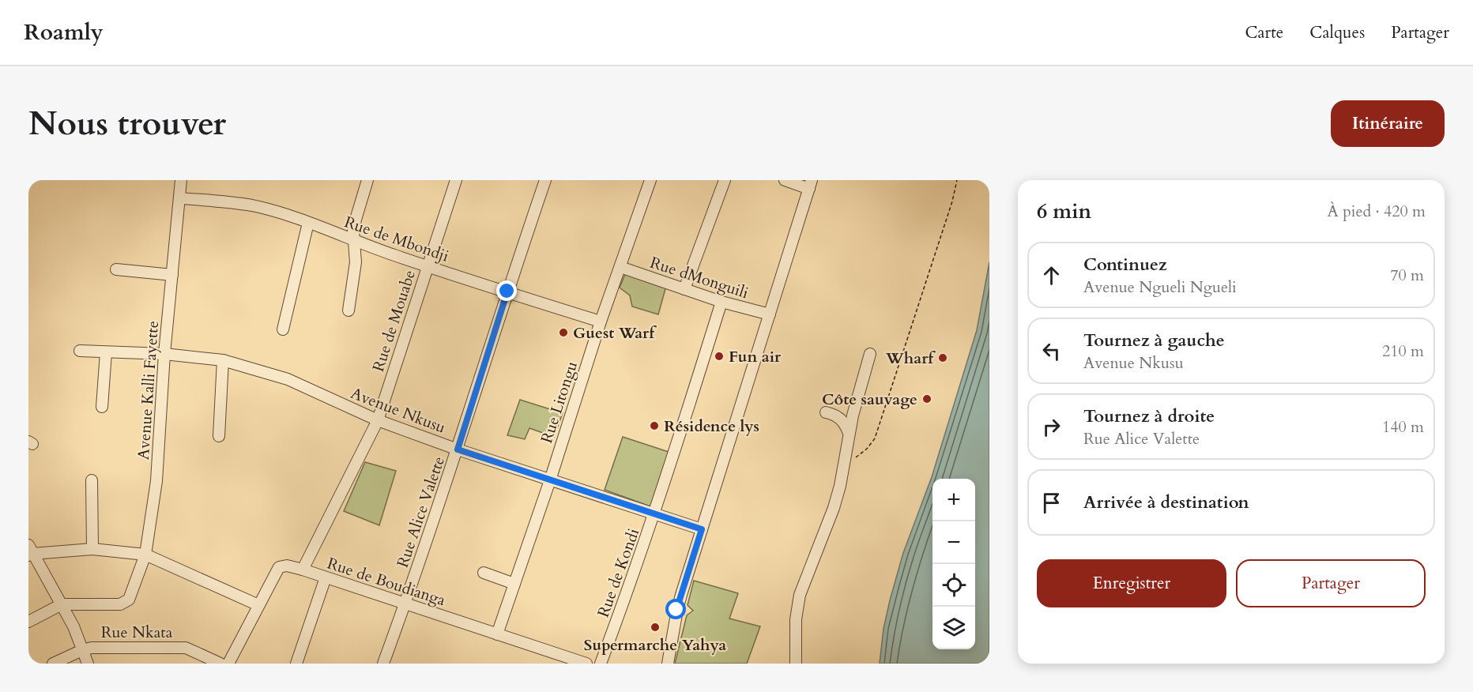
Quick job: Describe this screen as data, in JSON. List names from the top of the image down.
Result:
{
  "streets": {
    "street": [
      "Rue de Mbondji",
      "Rue dMonguili",
      "Rue de Mouabe",
      "Avenue Kalli Fayette",
      "Rue Litongu",
      "Avenue Nkusu",
      "Rue Alice Valette",
      "Rue de Kondi",
      "Rue de Boudianga",
      "Rue Nkata"
    ]
  },
  "crossings": [
    ["Rue de Mbondji", "Rue de Mouabe"],
    ["Rue de Mbondji", "Avenue Kalli Fayette"],
    ["Rue de Mbondji", "Rue Litongu"],
    ["Rue de Mbondji", "Rue Alice Valette"],
    ["Rue dMonguili", "Rue Litongu"],
    ["Rue dMonguili", "Rue de Kondi"],
    ["Rue de Mouabe", "Avenue Nkusu"],
    ["Rue de Mouabe", "Rue de Boudianga"],
    ["Avenue Kalli Fayette", "Avenue Nkusu"],
    ["Rue Litongu", "Avenue Nkusu"],
    ["Rue Litongu", "Rue de Boudianga"],
    ["Avenue Nkusu", "Rue Alice Valette"],
    ["Avenue Nkusu", "Rue de Kondi"],
    ["Rue Alice Valette", "Rue de Boudianga"]
  ],
  "places": [
    "Guest Warf",
    "Fun air",
    "Wharf",
    "Côte sauvage",
    "Résidence lys",
    "Supermarche Yahya"
  ],
  "page": {
    "header": "Roamly",
    "nav": ["Carte", "Calques", "Partager"],
    "buttons": [
      "Itinéraire",
      ["Enregistrer", "Partager"]
    ],
    "title": "Nous trouver",
    "heading": ["6 min", "À pied · 420 m"],
    "list": [
      ["Continuez", "Avenue Ngueli Ngueli", "70 m"],
      ["Tournez à gauche", "Avenue Nkusu", "210 m"],
      ["Tournez à droite", "Rue Alice Valette", "140 m"],
      "Arrivée à destination"
    ],
    "map_buttons": ["+", "−"]
  }
}
